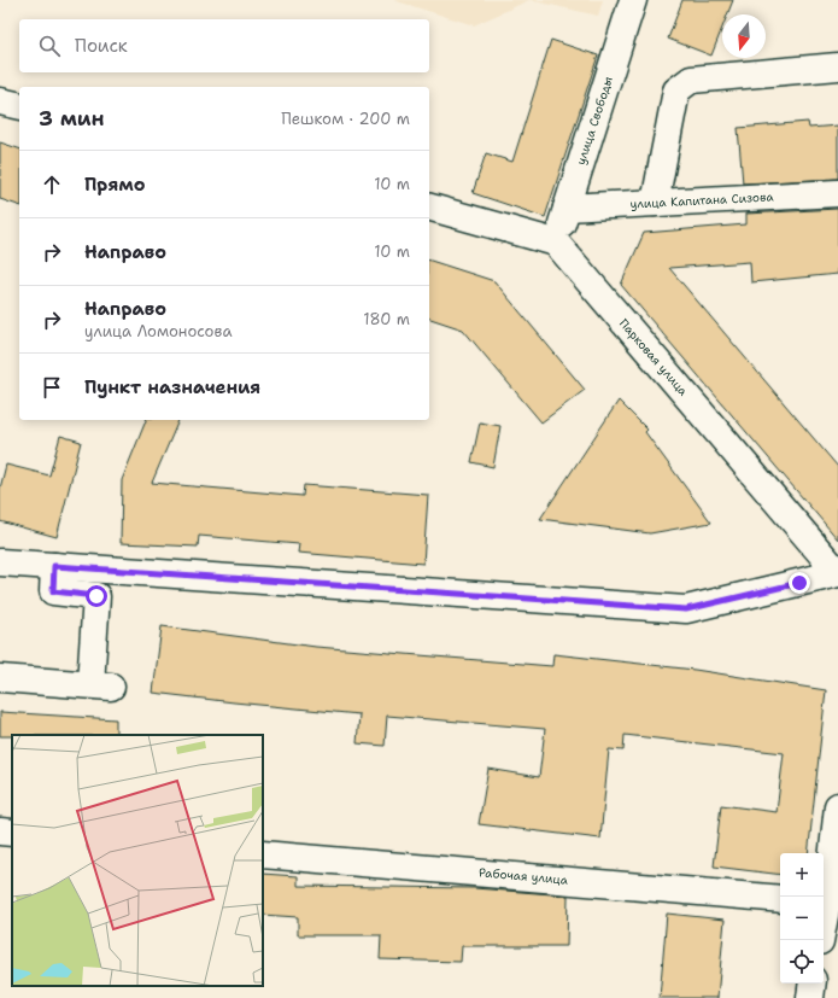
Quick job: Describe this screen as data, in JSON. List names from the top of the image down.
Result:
{
  "streets": {
    "street": [
      "улица Свободы",
      "улица Капитана Сизова",
      "Парковая улица",
      "Рабочая улица"
    ]
  },
  "crossings": [
    ["улица Свободы", "улица Капитана Сизова"],
    ["улица Свободы", "Парковая улица"]
  ],
  "north": "bottom",
  "page": {
    "search": "Поиск",
    "heading": ["3 мин", "Пешком · 200 m"],
    "list": [
      ["Прямо", "10 m"],
      ["Направо", "10 m"],
      ["Направо", "улица Ломоносова", "180 m"],
      "Пункт назначения"
    ],
    "map_buttons": ["+", "−"]
  }
}
